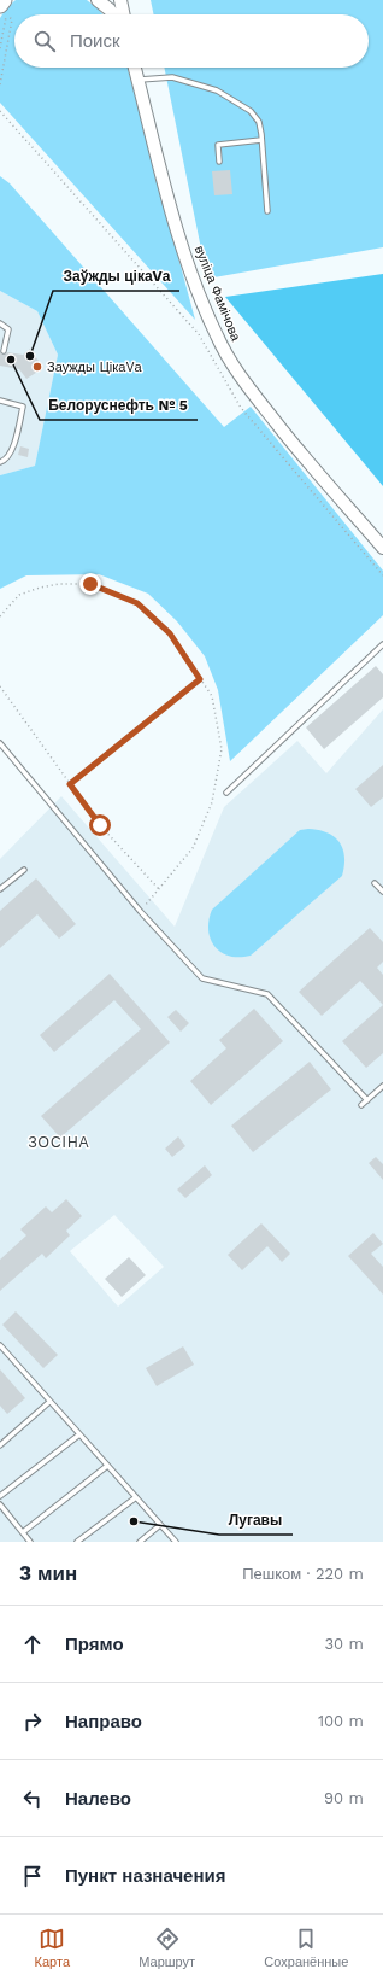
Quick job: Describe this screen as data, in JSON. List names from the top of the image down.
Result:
{
  "streets": {
    "main road": ["вуліца Фамічова"]
  },
  "districts": ["ЗОСІНА"],
  "places": [
    "Заўжды цікаVа",
    "Белоруснефть № 5",
    "Заужды ЦікаVа",
    "Лугавы"
  ],
  "page": {
    "search": "Поиск",
    "heading": ["3 мин", "Пешком · 220 m"],
    "list": [
      ["Прямо", "30 m"],
      ["Направо", "100 m"],
      ["Налево", "90 m"],
      "Пункт назначения"
    ],
    "nav": ["Карта", "Маршрут", "Сохранённые"]
  }
}
